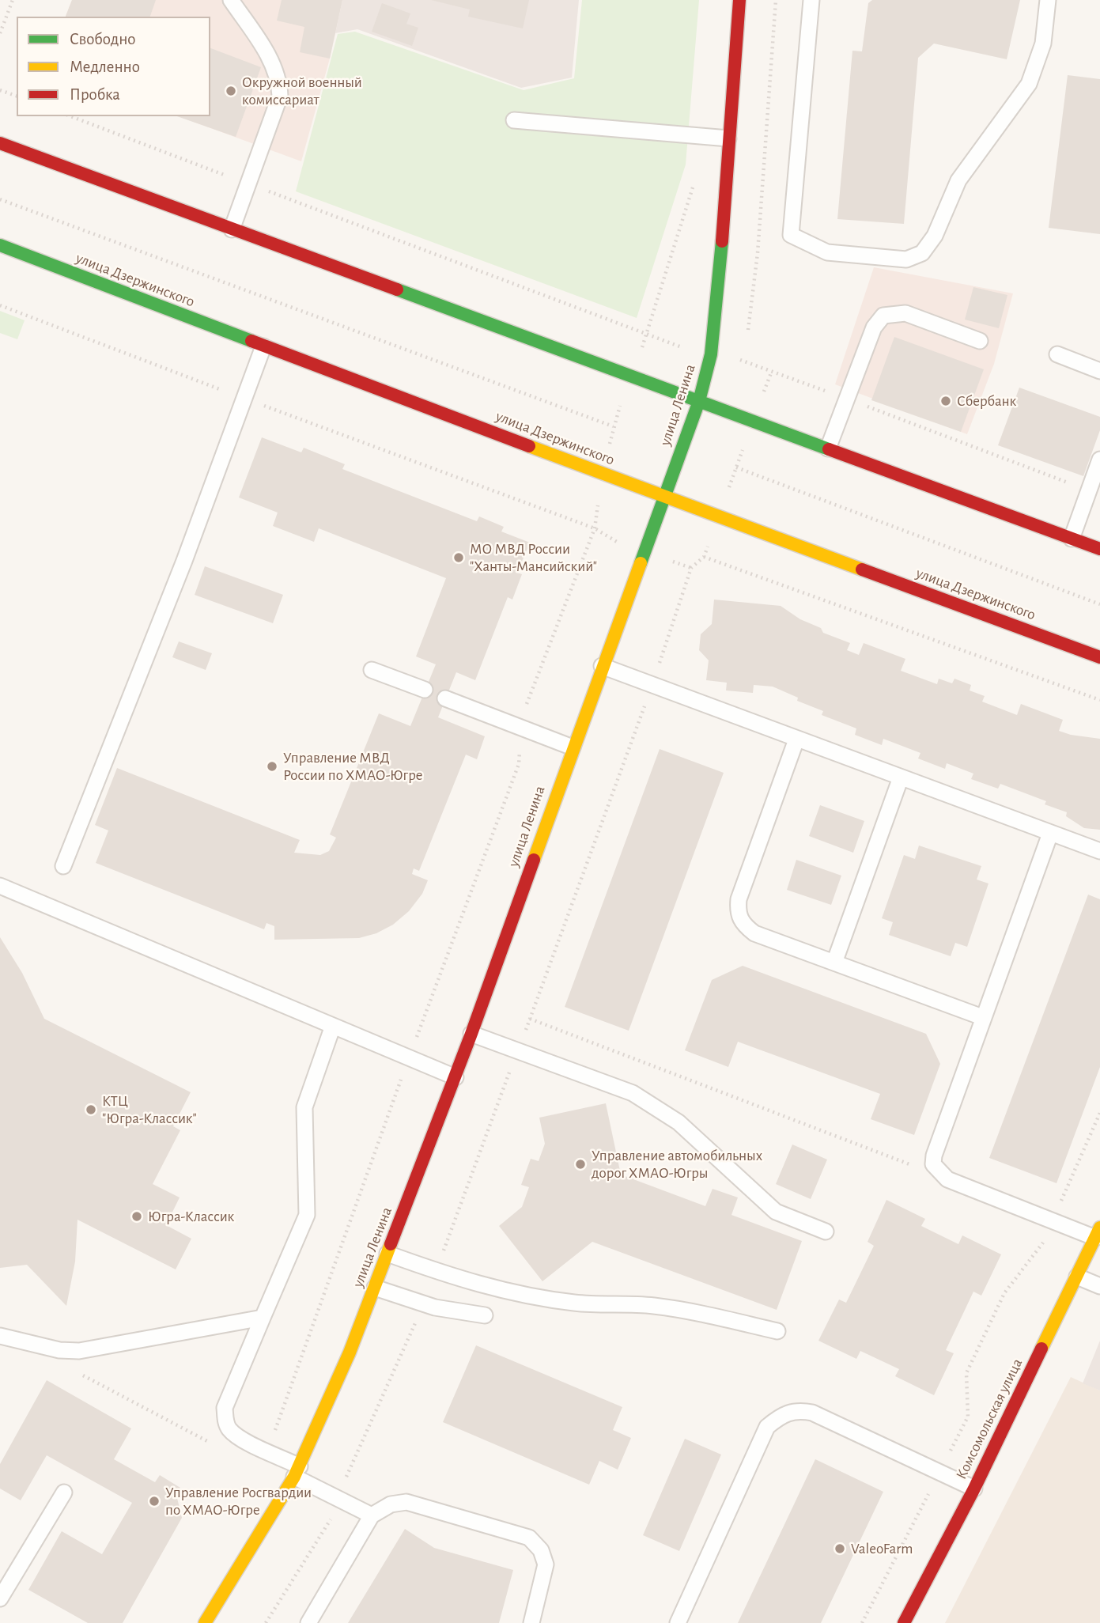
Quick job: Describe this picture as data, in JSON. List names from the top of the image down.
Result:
{
  "streets": {
    "main road": ["улица Дзержинского", "улица Ленина", "Комсомольская улица"]
  },
  "crossings": [
    ["улица Дзержинского", "улица Ленина"]
  ],
  "places": [
    "Окружной военный комиссариат",
    "Сбербанк",
    "МО МВД России \"Ханты-Мансийский\"",
    "Управление МВД России по ХМАО-Югре",
    "КТЦ \"Югра-Классик\"",
    "Управление автомобильных дорог ХМАО-Югры",
    "Югра-Классик",
    "Управление Росгвардии по ХМАО-Югре",
    "ValeoFarm"
  ],
  "legend": ["Свободно", "Медленно", "Пробка"]
}
